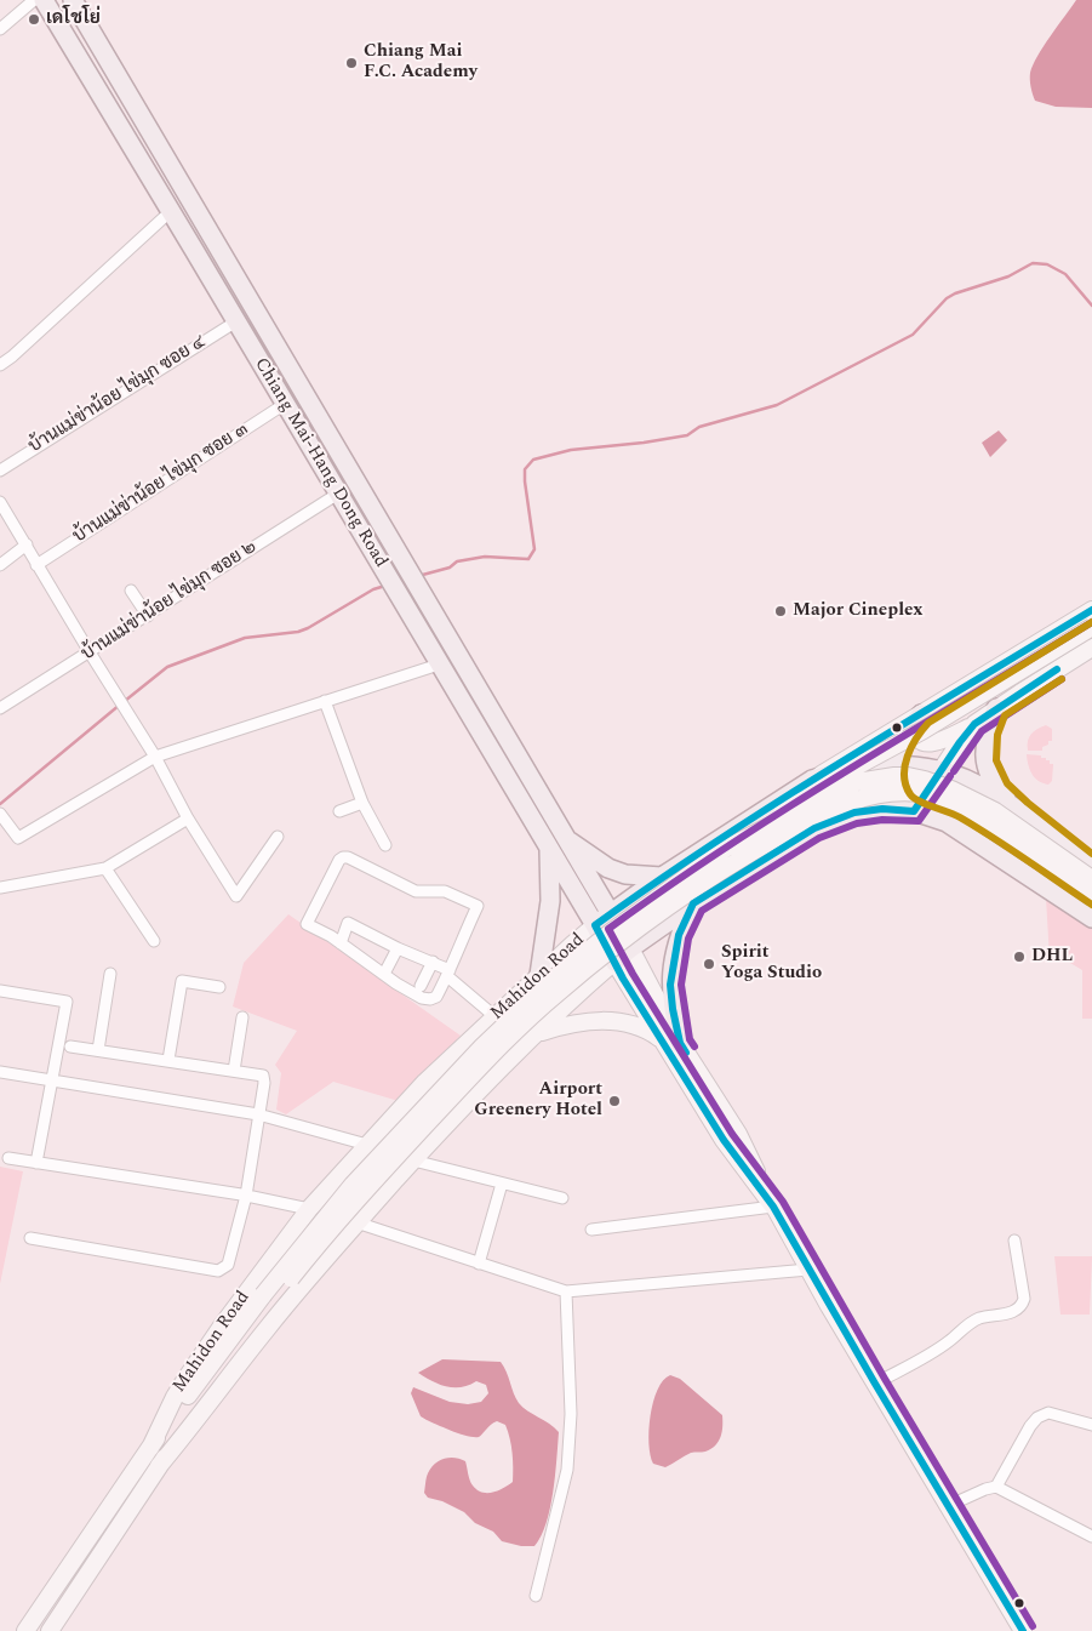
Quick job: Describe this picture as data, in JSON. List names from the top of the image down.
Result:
{
  "streets": {
    "main road": ["Chiang Mai-Hang Dong Road", "Mahidon Road"],
    "street": ["บ้านแม่ข่าน้อย ไข่มุก ซอย ๔", "บ้านแม่ข่าน้อย ไข่มุก ซอย ๓", "บ้านแม่ข่าน้อย ไข่มุก ซอย ๒"]
  },
  "crossings": [
    ["บ้านแม่ข่าน้อย ไข่มุก ซอย ๔", "Chiang Mai-Hang Dong Road"],
    ["Chiang Mai-Hang Dong Road", "บ้านแม่ข่าน้อย ไข่มุก ซอย ๓"],
    ["Chiang Mai-Hang Dong Road", "บ้านแม่ข่าน้อย ไข่มุก ซอย ๒"],
    ["Chiang Mai-Hang Dong Road", "Mahidon Road"]
  ],
  "places": [
    "เดโชโย่",
    "Chiang Mai F.C. Academy",
    "Major Cineplex",
    "DHL",
    "Spirit Yoga Studio",
    "Airport Greenery Hotel"
  ]
}
